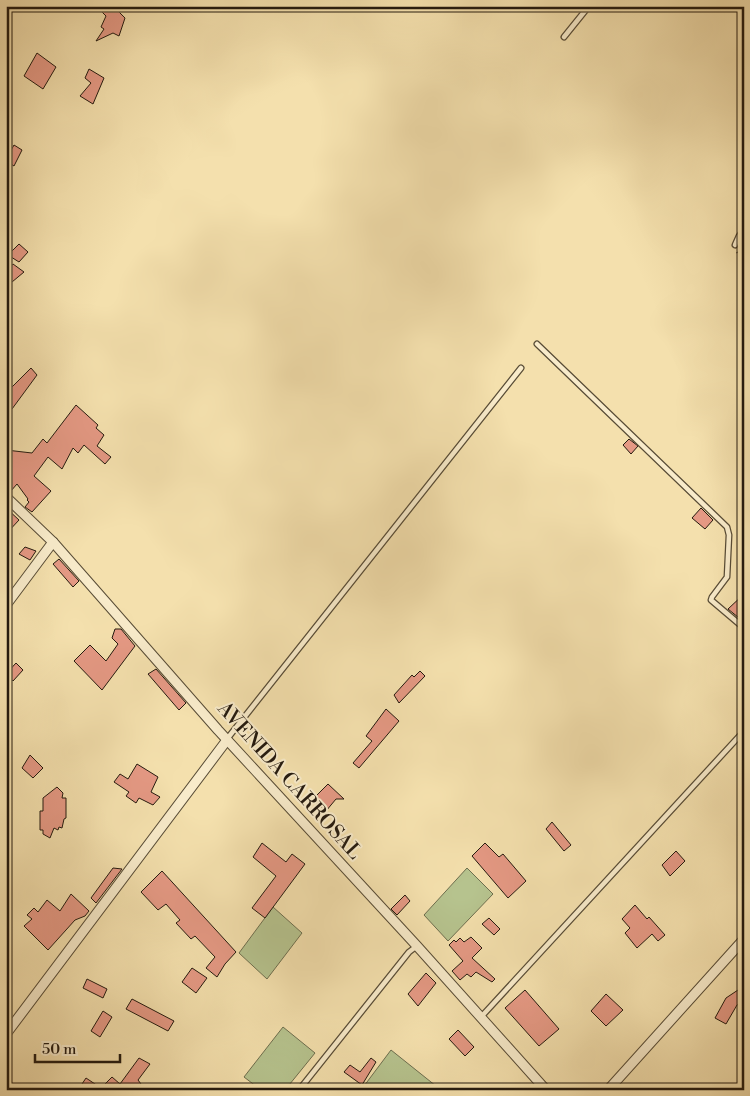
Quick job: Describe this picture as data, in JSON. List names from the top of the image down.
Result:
{
  "streets": {
    "street": ["AVENIDA CARROSAL"]
  },
  "scale_bar": "50 m"
}
